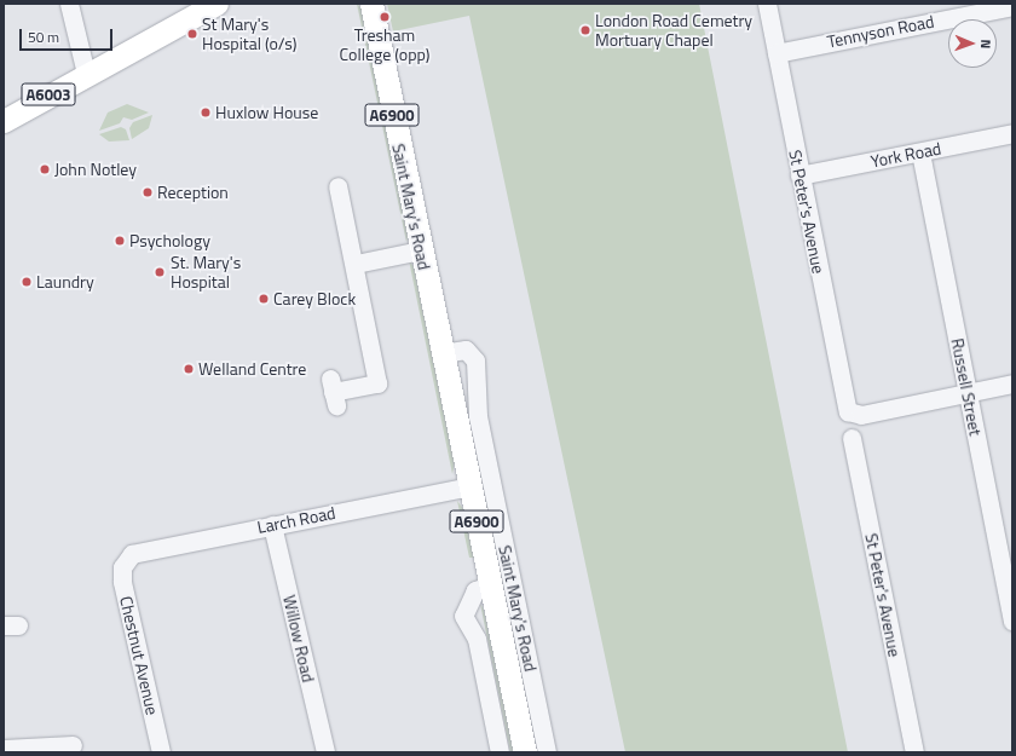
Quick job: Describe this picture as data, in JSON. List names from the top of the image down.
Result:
{
  "streets": {
    "main road": ["A6003", "A6900", "Saint Mary's Road"],
    "street": [
      "Tennyson Road",
      "York Road",
      "St Peter's Avenue",
      "Russell Street",
      "Larch Road",
      "Willow Road",
      "Chestnut Avenue"
    ]
  },
  "crossings": [
    ["Tennyson Road", "St Peter's Avenue"],
    ["York Road", "St Peter's Avenue"],
    ["York Road", "Russell Street"],
    ["Saint Mary's Road", "Larch Road"],
    ["St Peter's Avenue", "Russell Street"],
    ["Larch Road", "Willow Road"],
    ["Larch Road", "Chestnut Avenue"]
  ],
  "places": [
    "Tresham College (opp)",
    "London Road Cemetry Mortuary Chapel",
    "St Mary's Hospital (o/s)",
    "Huxlow House",
    "John Notley",
    "Reception",
    "Psychology",
    "St. Mary's Hospital",
    "Laundry",
    "Carey Block",
    "Welland Centre"
  ],
  "scale_bar": "50 m",
  "north": "right"
}
